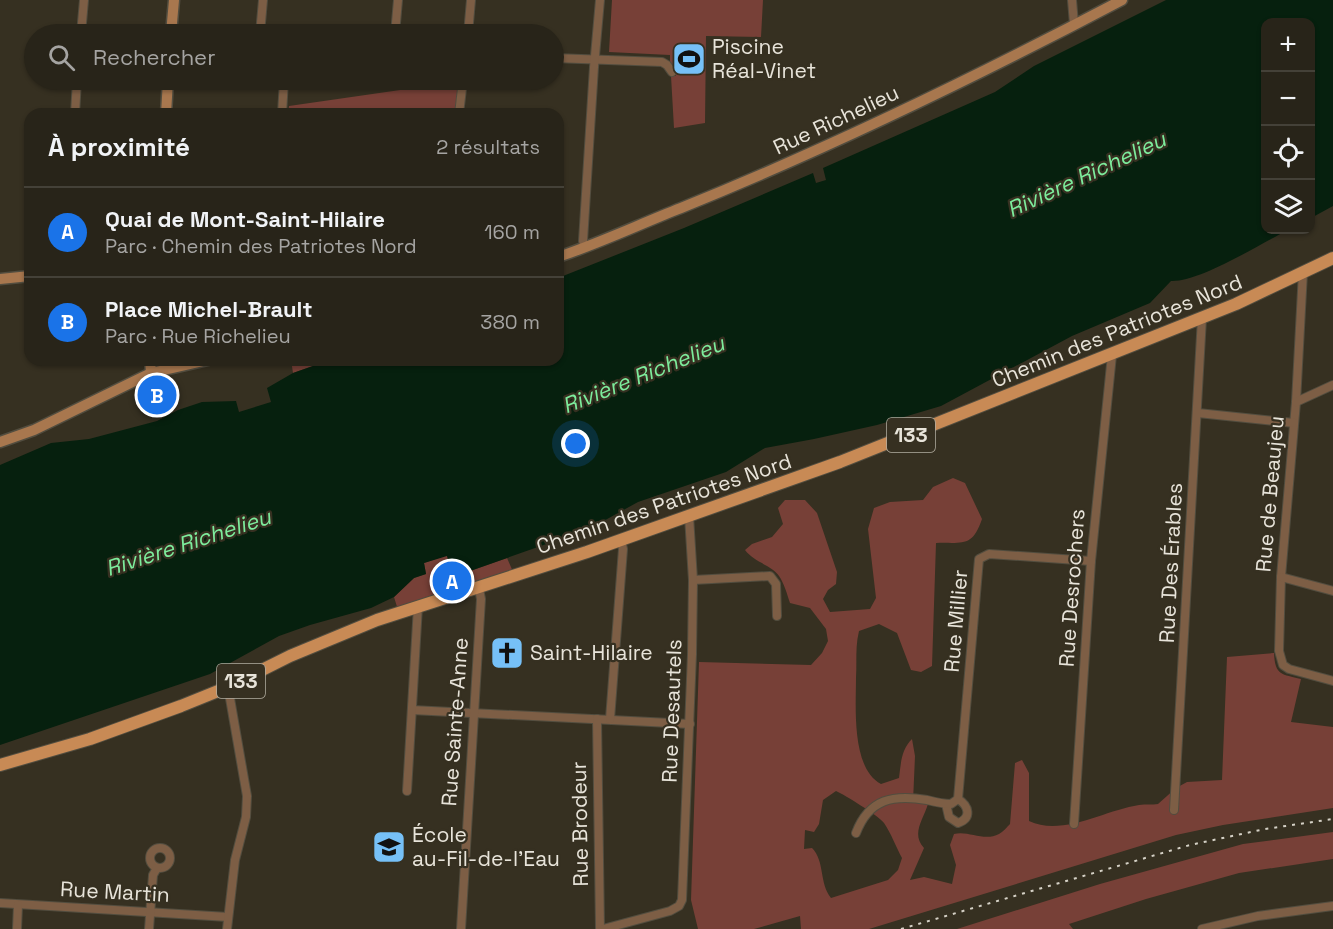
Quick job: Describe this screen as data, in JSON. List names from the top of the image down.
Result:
{
  "streets": {
    "main road": ["Rue Richelieu", "Chemin des Patriotes Nord", "133"],
    "street": [
      "Rue de Beaujeu",
      "Rue Des Érables",
      "Rue Desrochers",
      "Rue Millier",
      "Rue Desautels",
      "Rue Sainte-Anne",
      "Rue Brodeur",
      "Rue Martin"
    ]
  },
  "crossings": [
    ["Chemin des Patriotes Nord", "Rue de Beaujeu"],
    ["Chemin des Patriotes Nord", "Rue Des Érables"],
    ["Chemin des Patriotes Nord", "Rue Desrochers"],
    ["Chemin des Patriotes Nord", "Rue Desautels"],
    ["Chemin des Patriotes Nord", "Rue Sainte-Anne"],
    ["Rue Desrochers", "Rue Millier"],
    ["Rue Desautels", "Rue Brodeur"]
  ],
  "water": ["Rivière Richelieu"],
  "places": {
    "sports": ["Piscine Réal-Vinet"],
    "church": ["Saint-Hilaire"],
    "school or university": ["École au-Fil-de-l'Eau"]
  },
  "page": {
    "map_buttons": ["+", "−"],
    "search": "Rechercher",
    "heading": ["À proximité", "2 résultats"],
    "list": [
      {
        "mark": "A",
        "name": "Quai de Mont-Saint-Hilaire",
        "note": "Parc · Chemin des Patriotes Nord",
        "value": "160 m"
      },
      {
        "mark": "B",
        "name": "Place Michel-Brault",
        "note": "Parc · Rue Richelieu",
        "value": "380 m"
      }
    ],
    "pins": ["B", "A"]
  }
}
